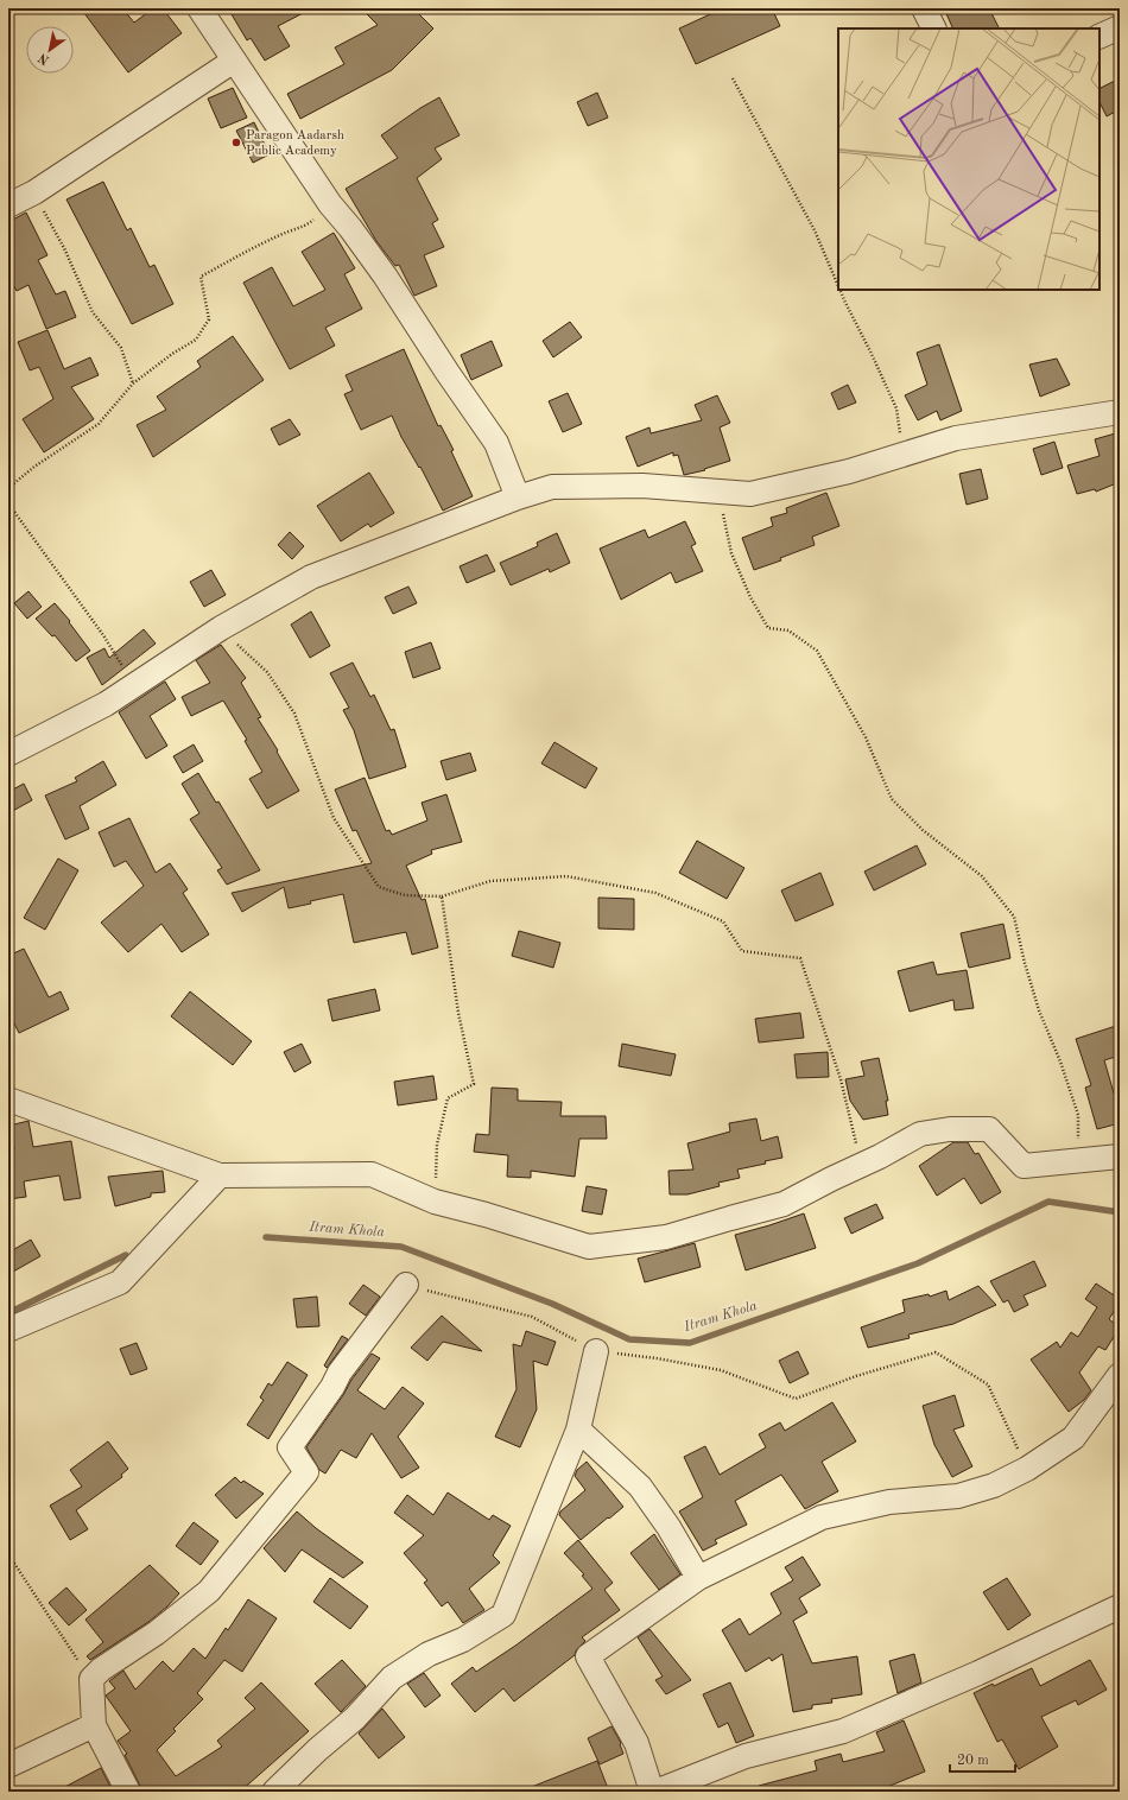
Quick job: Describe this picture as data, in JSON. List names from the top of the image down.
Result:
{
  "water": ["Itram Khola"],
  "places": ["Paragon Aadarsh Public Academy"],
  "scale_bar": "20 m",
  "north": "bottom left"
}
